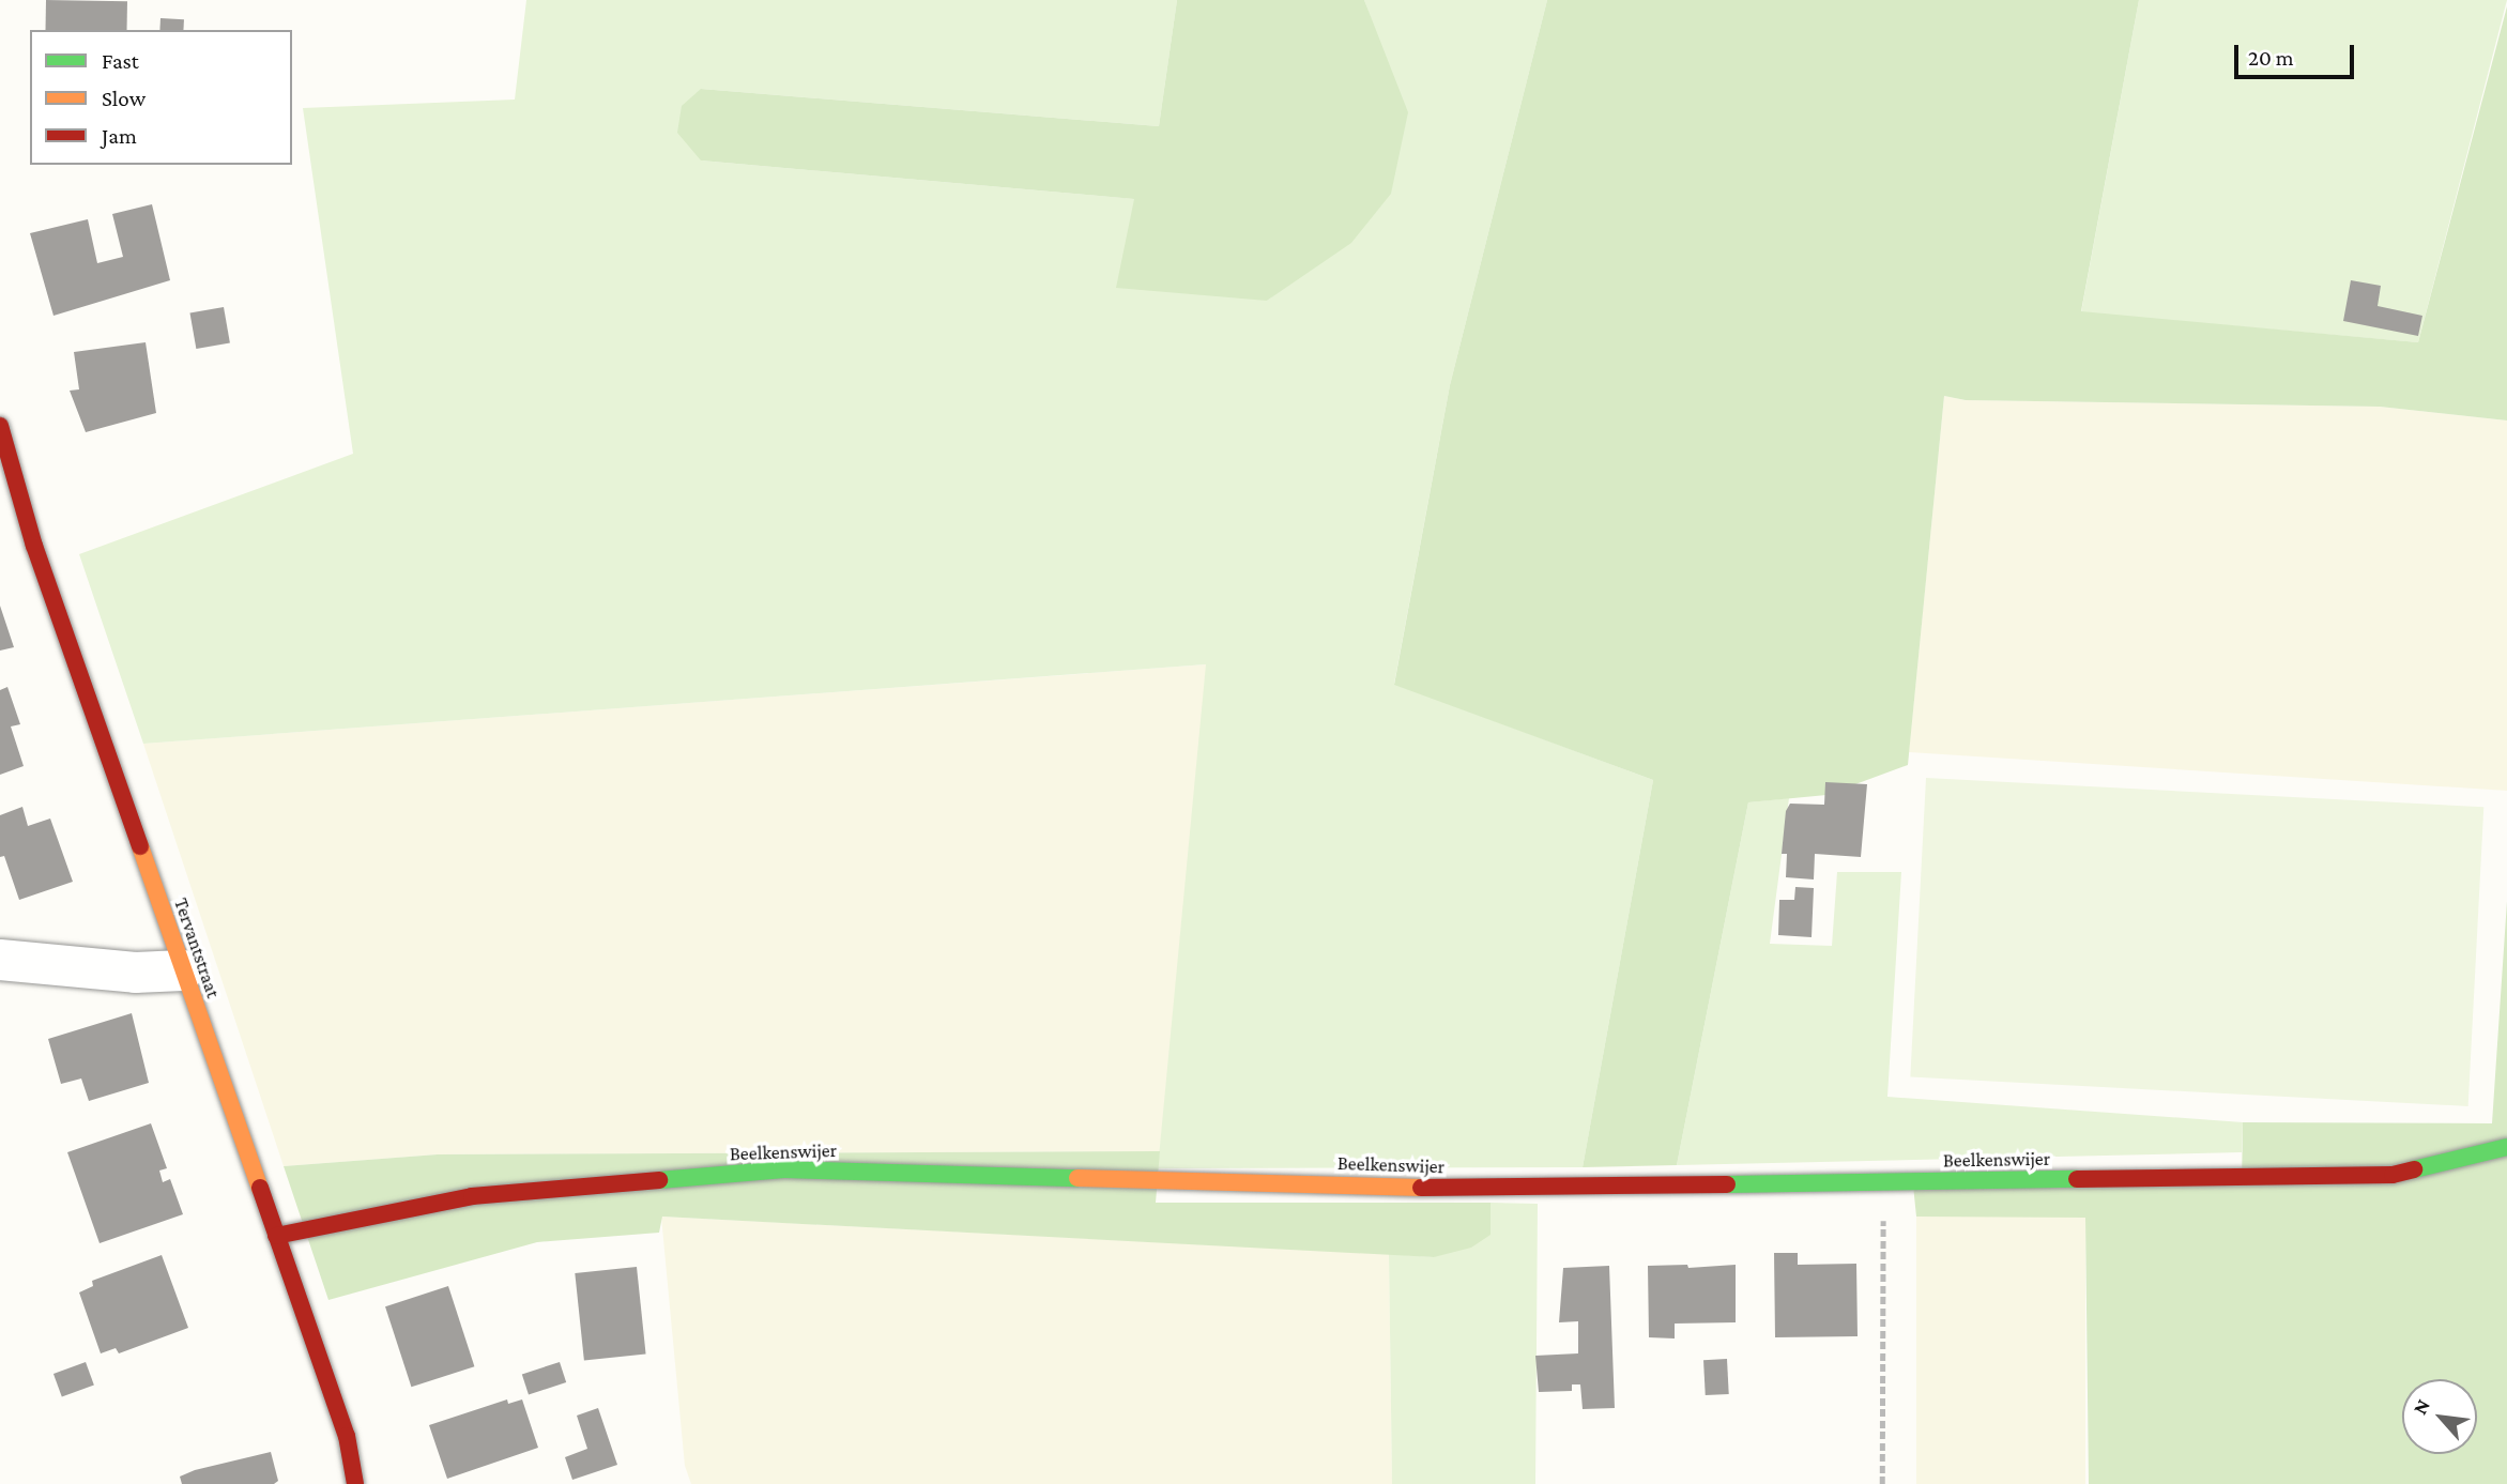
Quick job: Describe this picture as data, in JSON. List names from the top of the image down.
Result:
{
  "streets": {
    "street": ["Tervantstraat", "Beelkenswijer"]
  },
  "crossings": [
    ["Tervantstraat", "Beelkenswijer"]
  ],
  "legend": ["Fast", "Slow", "Jam"],
  "scale_bar": "20 m",
  "north": "top left"
}
